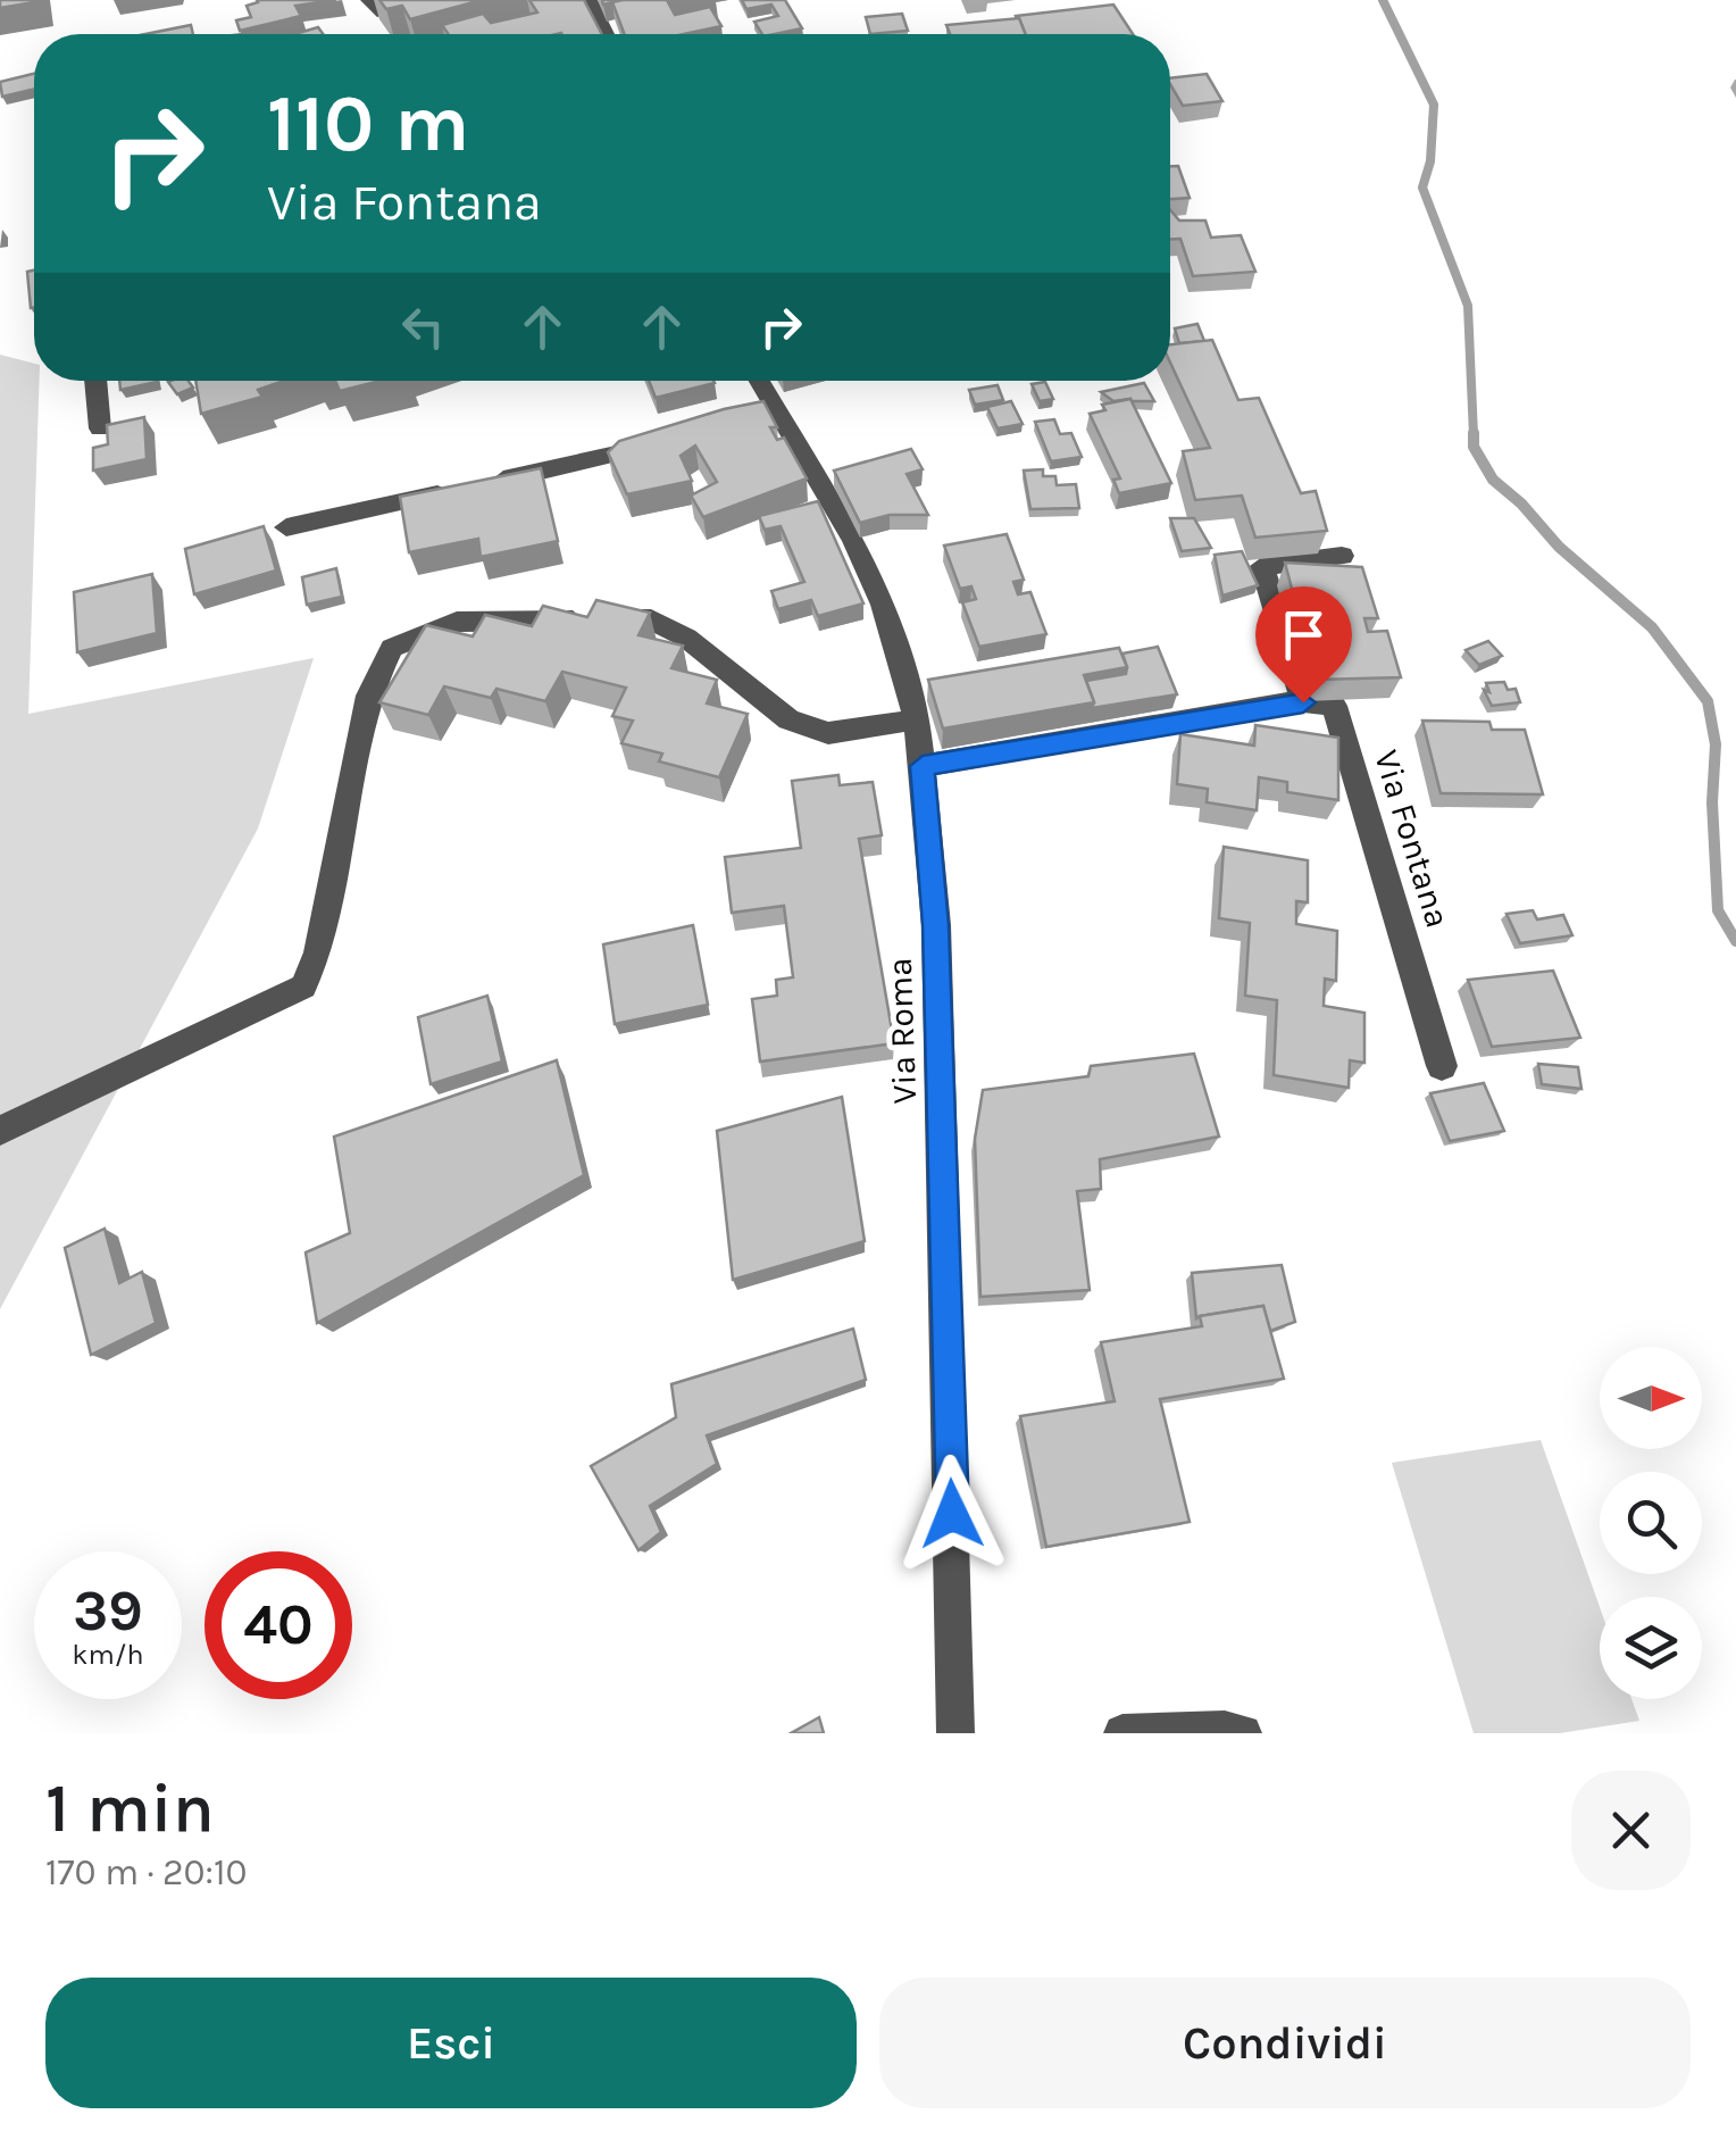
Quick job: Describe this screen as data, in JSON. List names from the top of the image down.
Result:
{
  "streets": {
    "street": ["Via Fontana", "Via Roma"]
  },
  "north": "right",
  "page": {
    "turn": ["110 m", "Via Fontana"],
    "speed": "39 km/h",
    "limit": "40",
    "heading": ["1 min", "170 m · 20:10"],
    "buttons": ["Esci", "Condividi"]
  }
}
